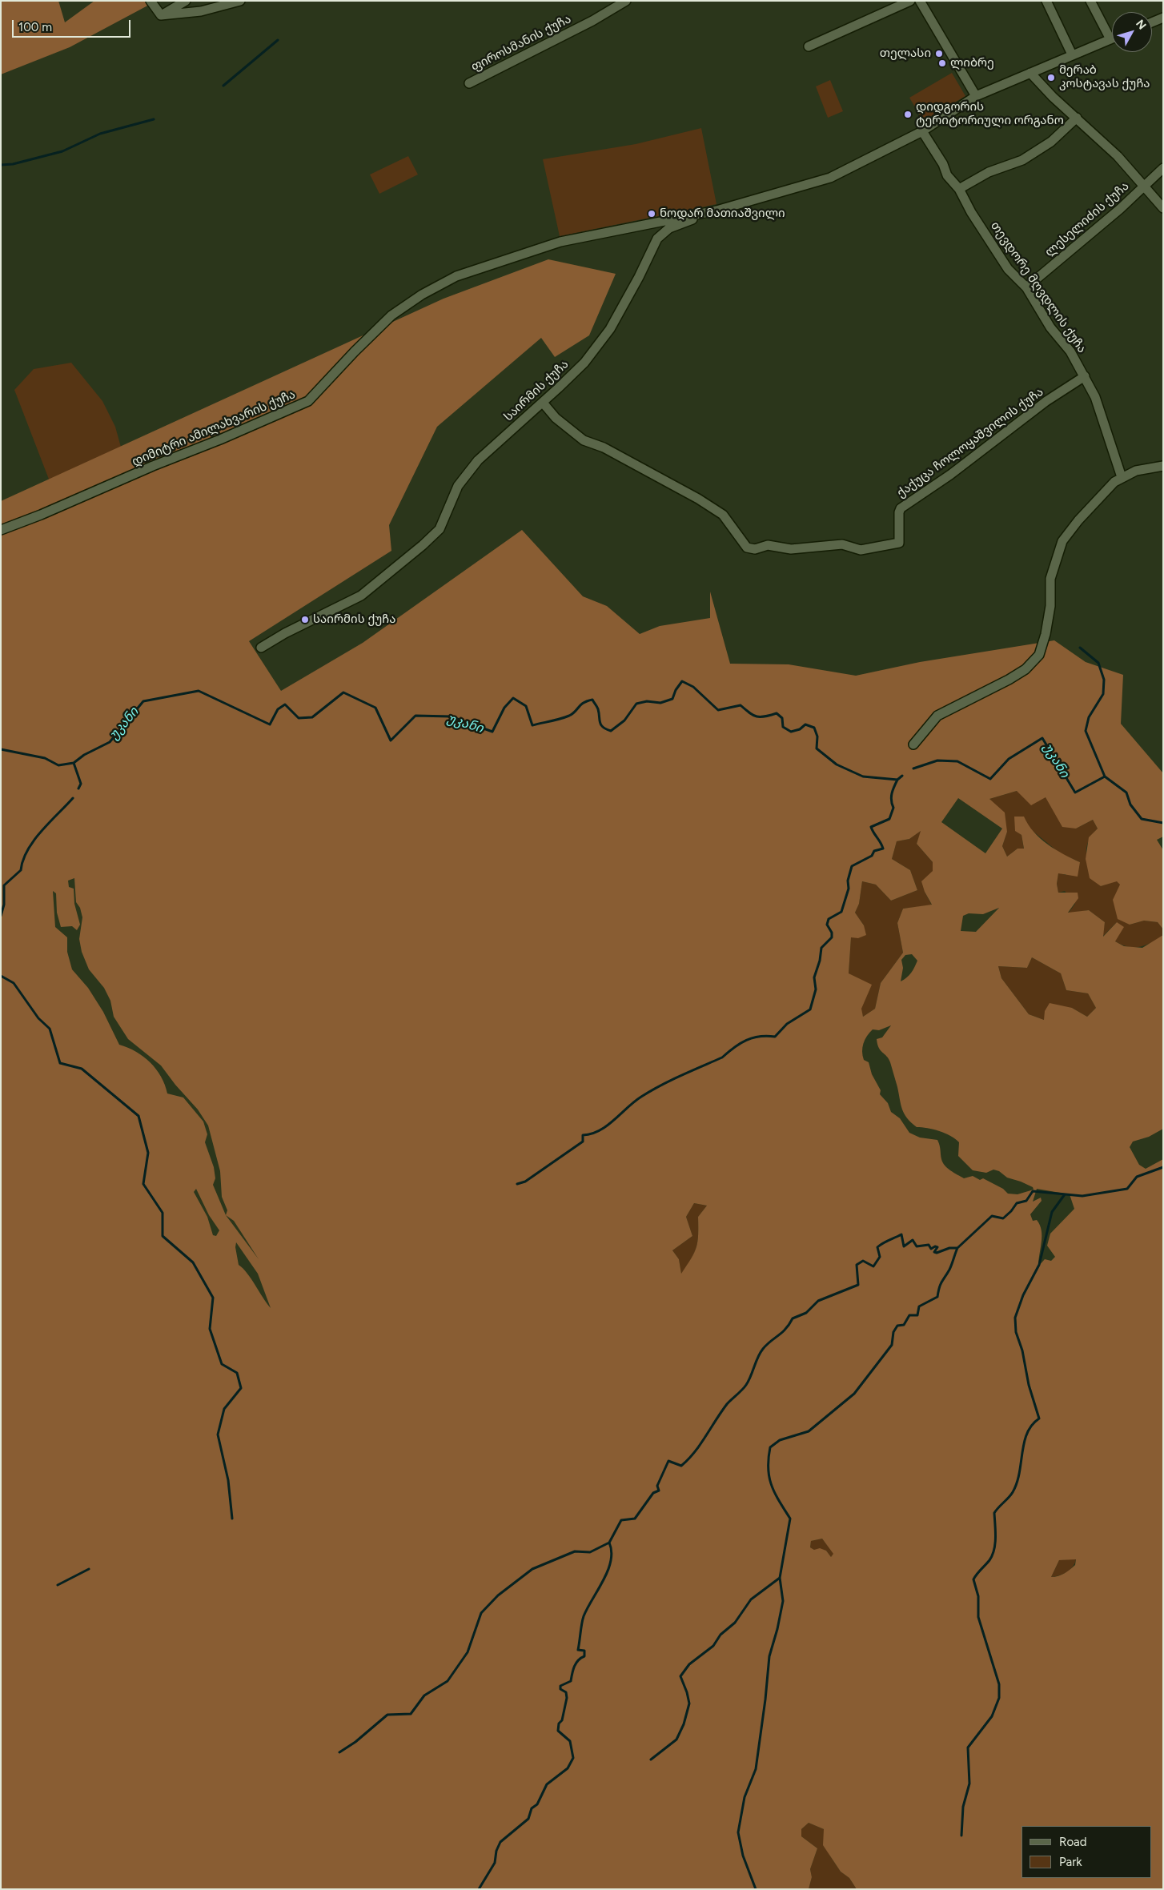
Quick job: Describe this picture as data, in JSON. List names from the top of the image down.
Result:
{
  "streets": {
    "street": [
      "ფიროსმანის ქუჩა",
      "ლესელიძის ქუჩა",
      "თევდორე მღვდლის ქუჩა",
      "საირმის ქუჩა",
      "დიმიტრი ამილახვარის ქუჩა",
      "ქაქუცა ჩოლოყაშვილის ქუჩა"
    ]
  },
  "crossings": [
    ["ლესელიძის ქუჩა", "თევდორე მღვდლის ქუჩა"],
    ["თევდორე მღვდლის ქუჩა", "დიმიტრი ამილახვარის ქუჩა"],
    ["თევდორე მღვდლის ქუჩა", "ქაქუცა ჩოლოყაშვილის ქუჩა"],
    ["საირმის ქუჩა", "დიმიტრი ამილახვარის ქუჩა"],
    ["საირმის ქუჩა", "ქაქუცა ჩოლოყაშვილის ქუჩა"]
  ],
  "water": ["უკანი"],
  "places": [
    "თელასი",
    "ლიბრე",
    "მერაბ კოსტავას ქუჩა",
    "დიდგორის ტერიტორიული ორგანო",
    "ნოდარ მათიაშვილი",
    "საირმის ქუჩა"
  ],
  "legend": ["Road", "Park"],
  "scale_bar": "100 m",
  "north": "top right"
}
